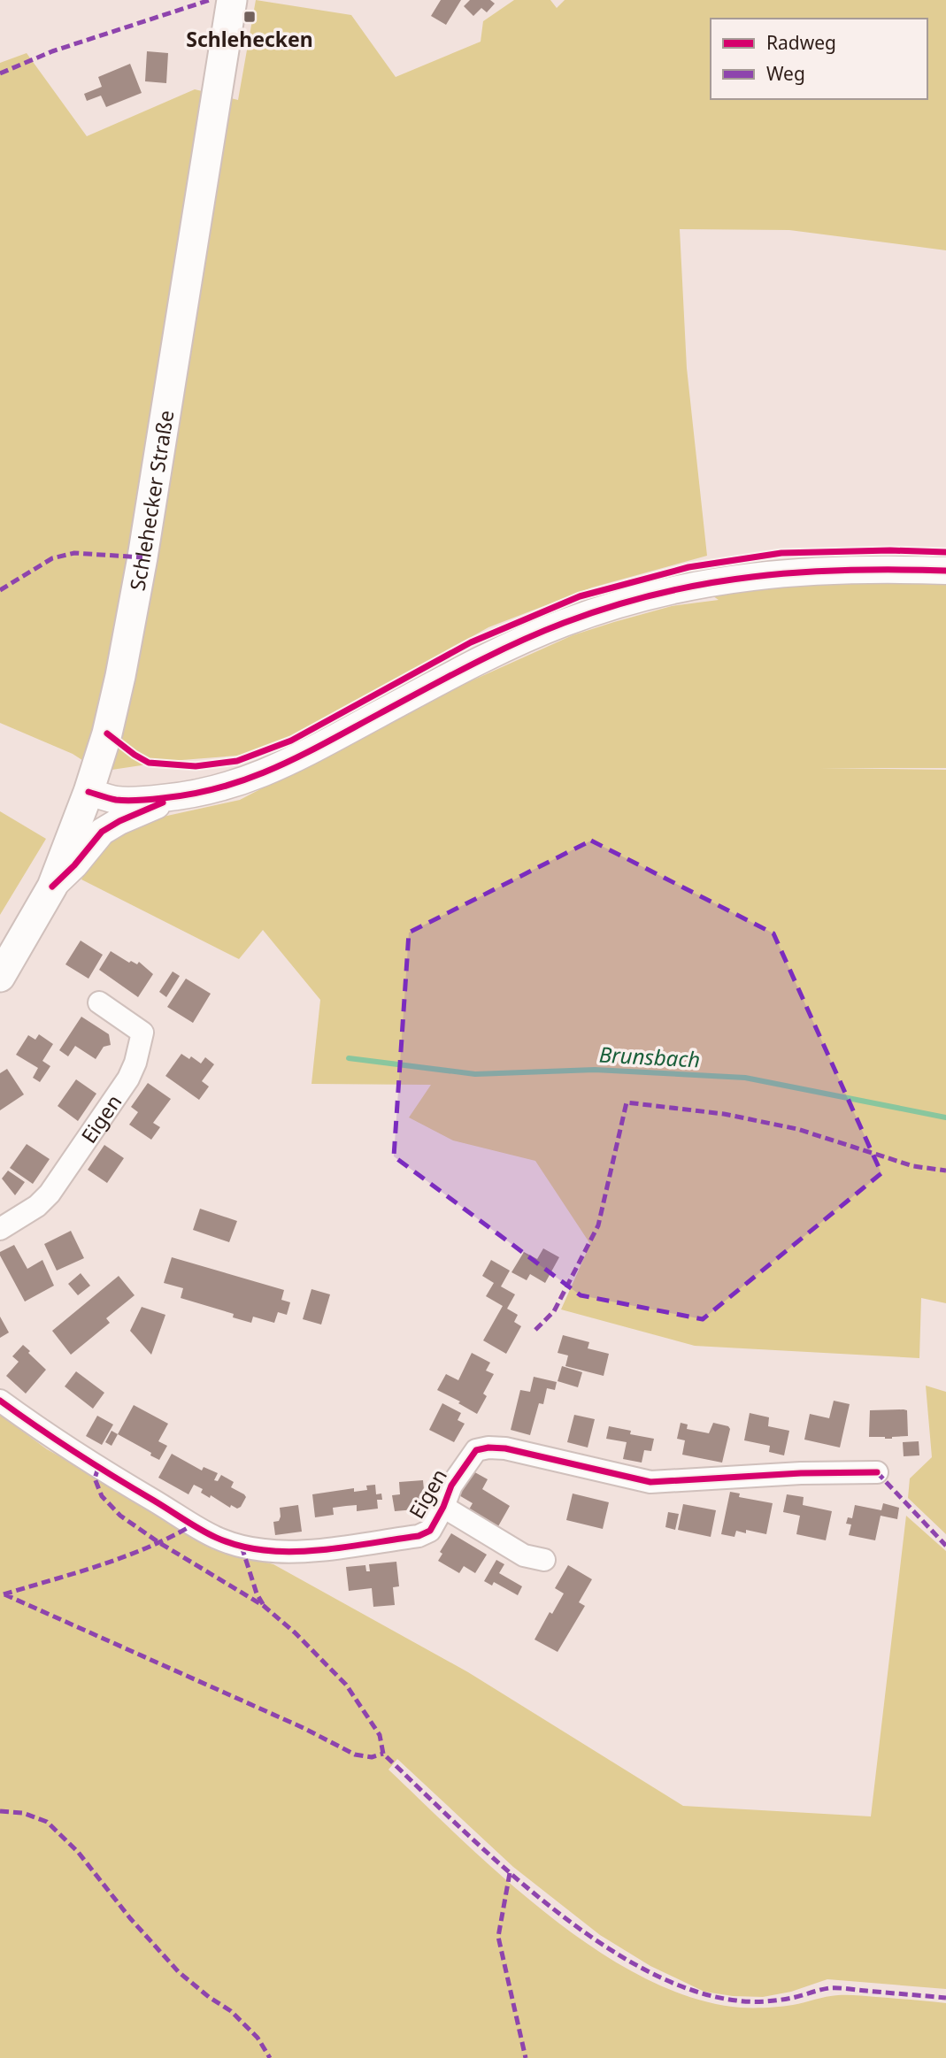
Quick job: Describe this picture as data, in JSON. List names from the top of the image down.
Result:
{
  "streets": {
    "main road": ["Schlehecker Straße"],
    "street": ["Eigen"]
  },
  "water": ["Brunsbach"],
  "places": {
    "transit": ["Schlehecken"]
  },
  "legend": ["Radweg", "Weg"]
}
